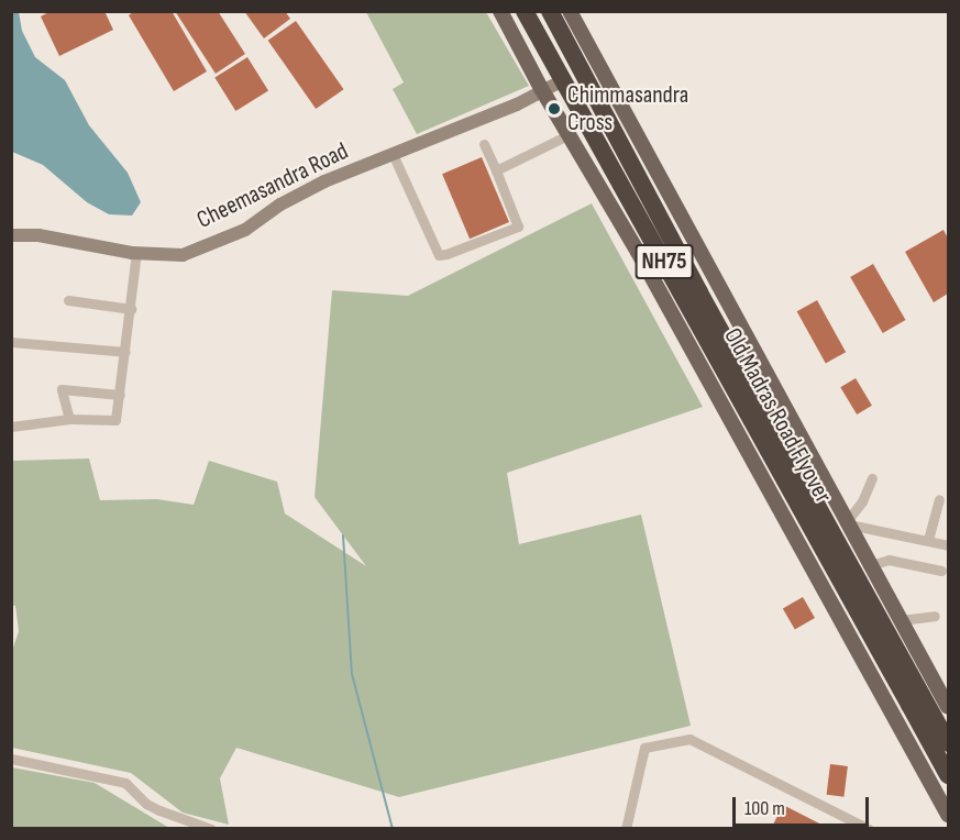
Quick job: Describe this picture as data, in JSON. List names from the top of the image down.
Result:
{
  "streets": {
    "highway": ["NH75", "Old Madras Road Flyover"],
    "street": ["Cheemasandra Road"]
  },
  "crossings": [
    ["Cheemasandra Road", "NH75"],
    ["Cheemasandra Road", "Old Madras Road Flyover"],
    ["NH75", "Old Madras Road Flyover"]
  ],
  "places": ["Chimmasandra Cross"],
  "scale_bar": "100 m"
}
